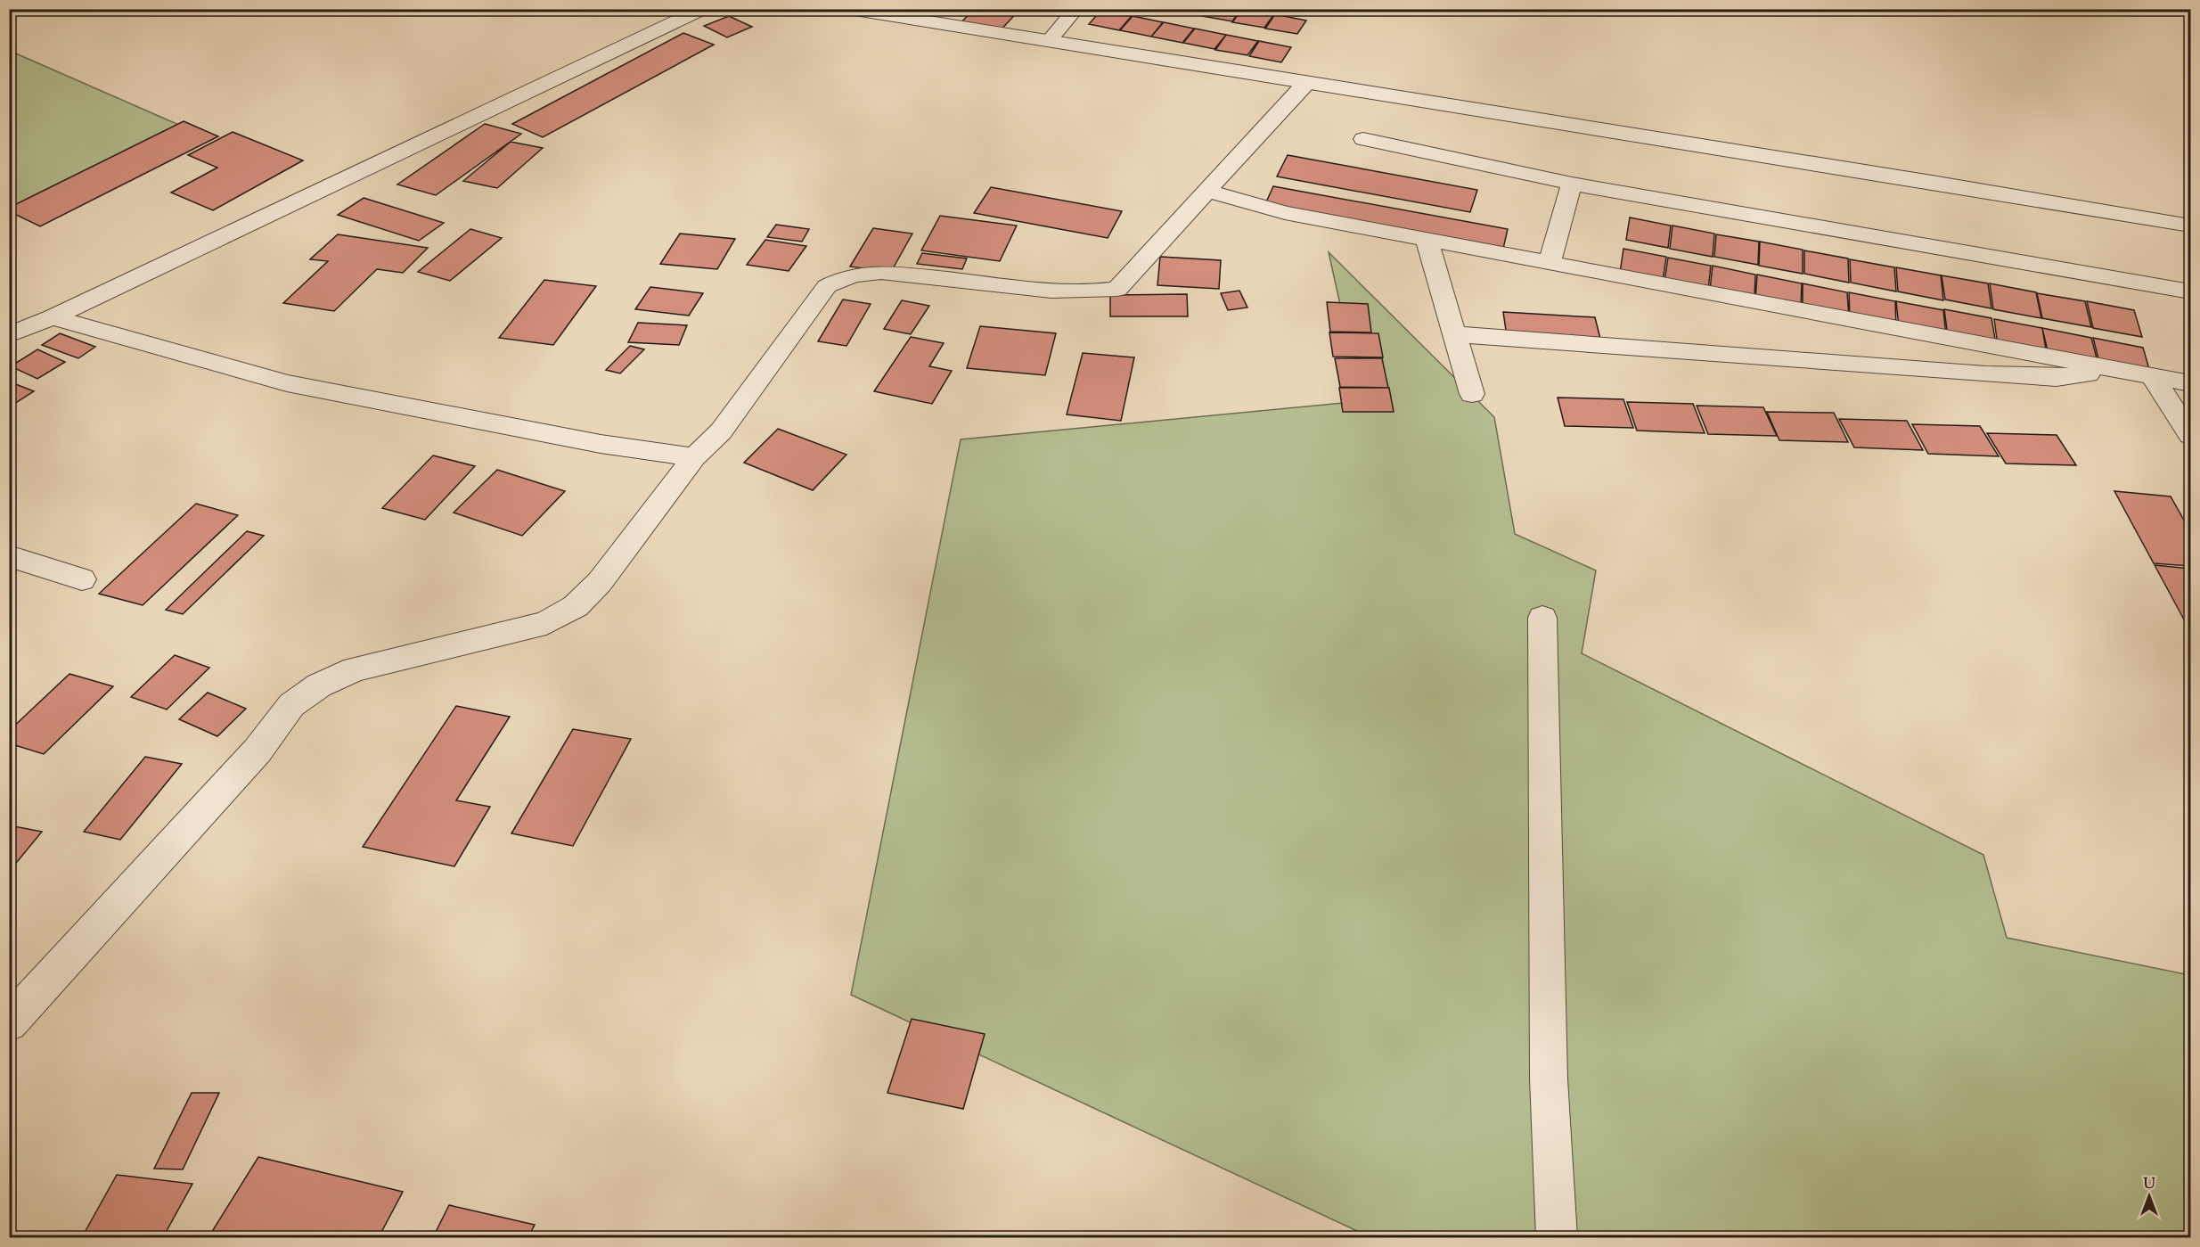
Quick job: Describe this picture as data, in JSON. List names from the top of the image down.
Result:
{
  "north": "top"
}
